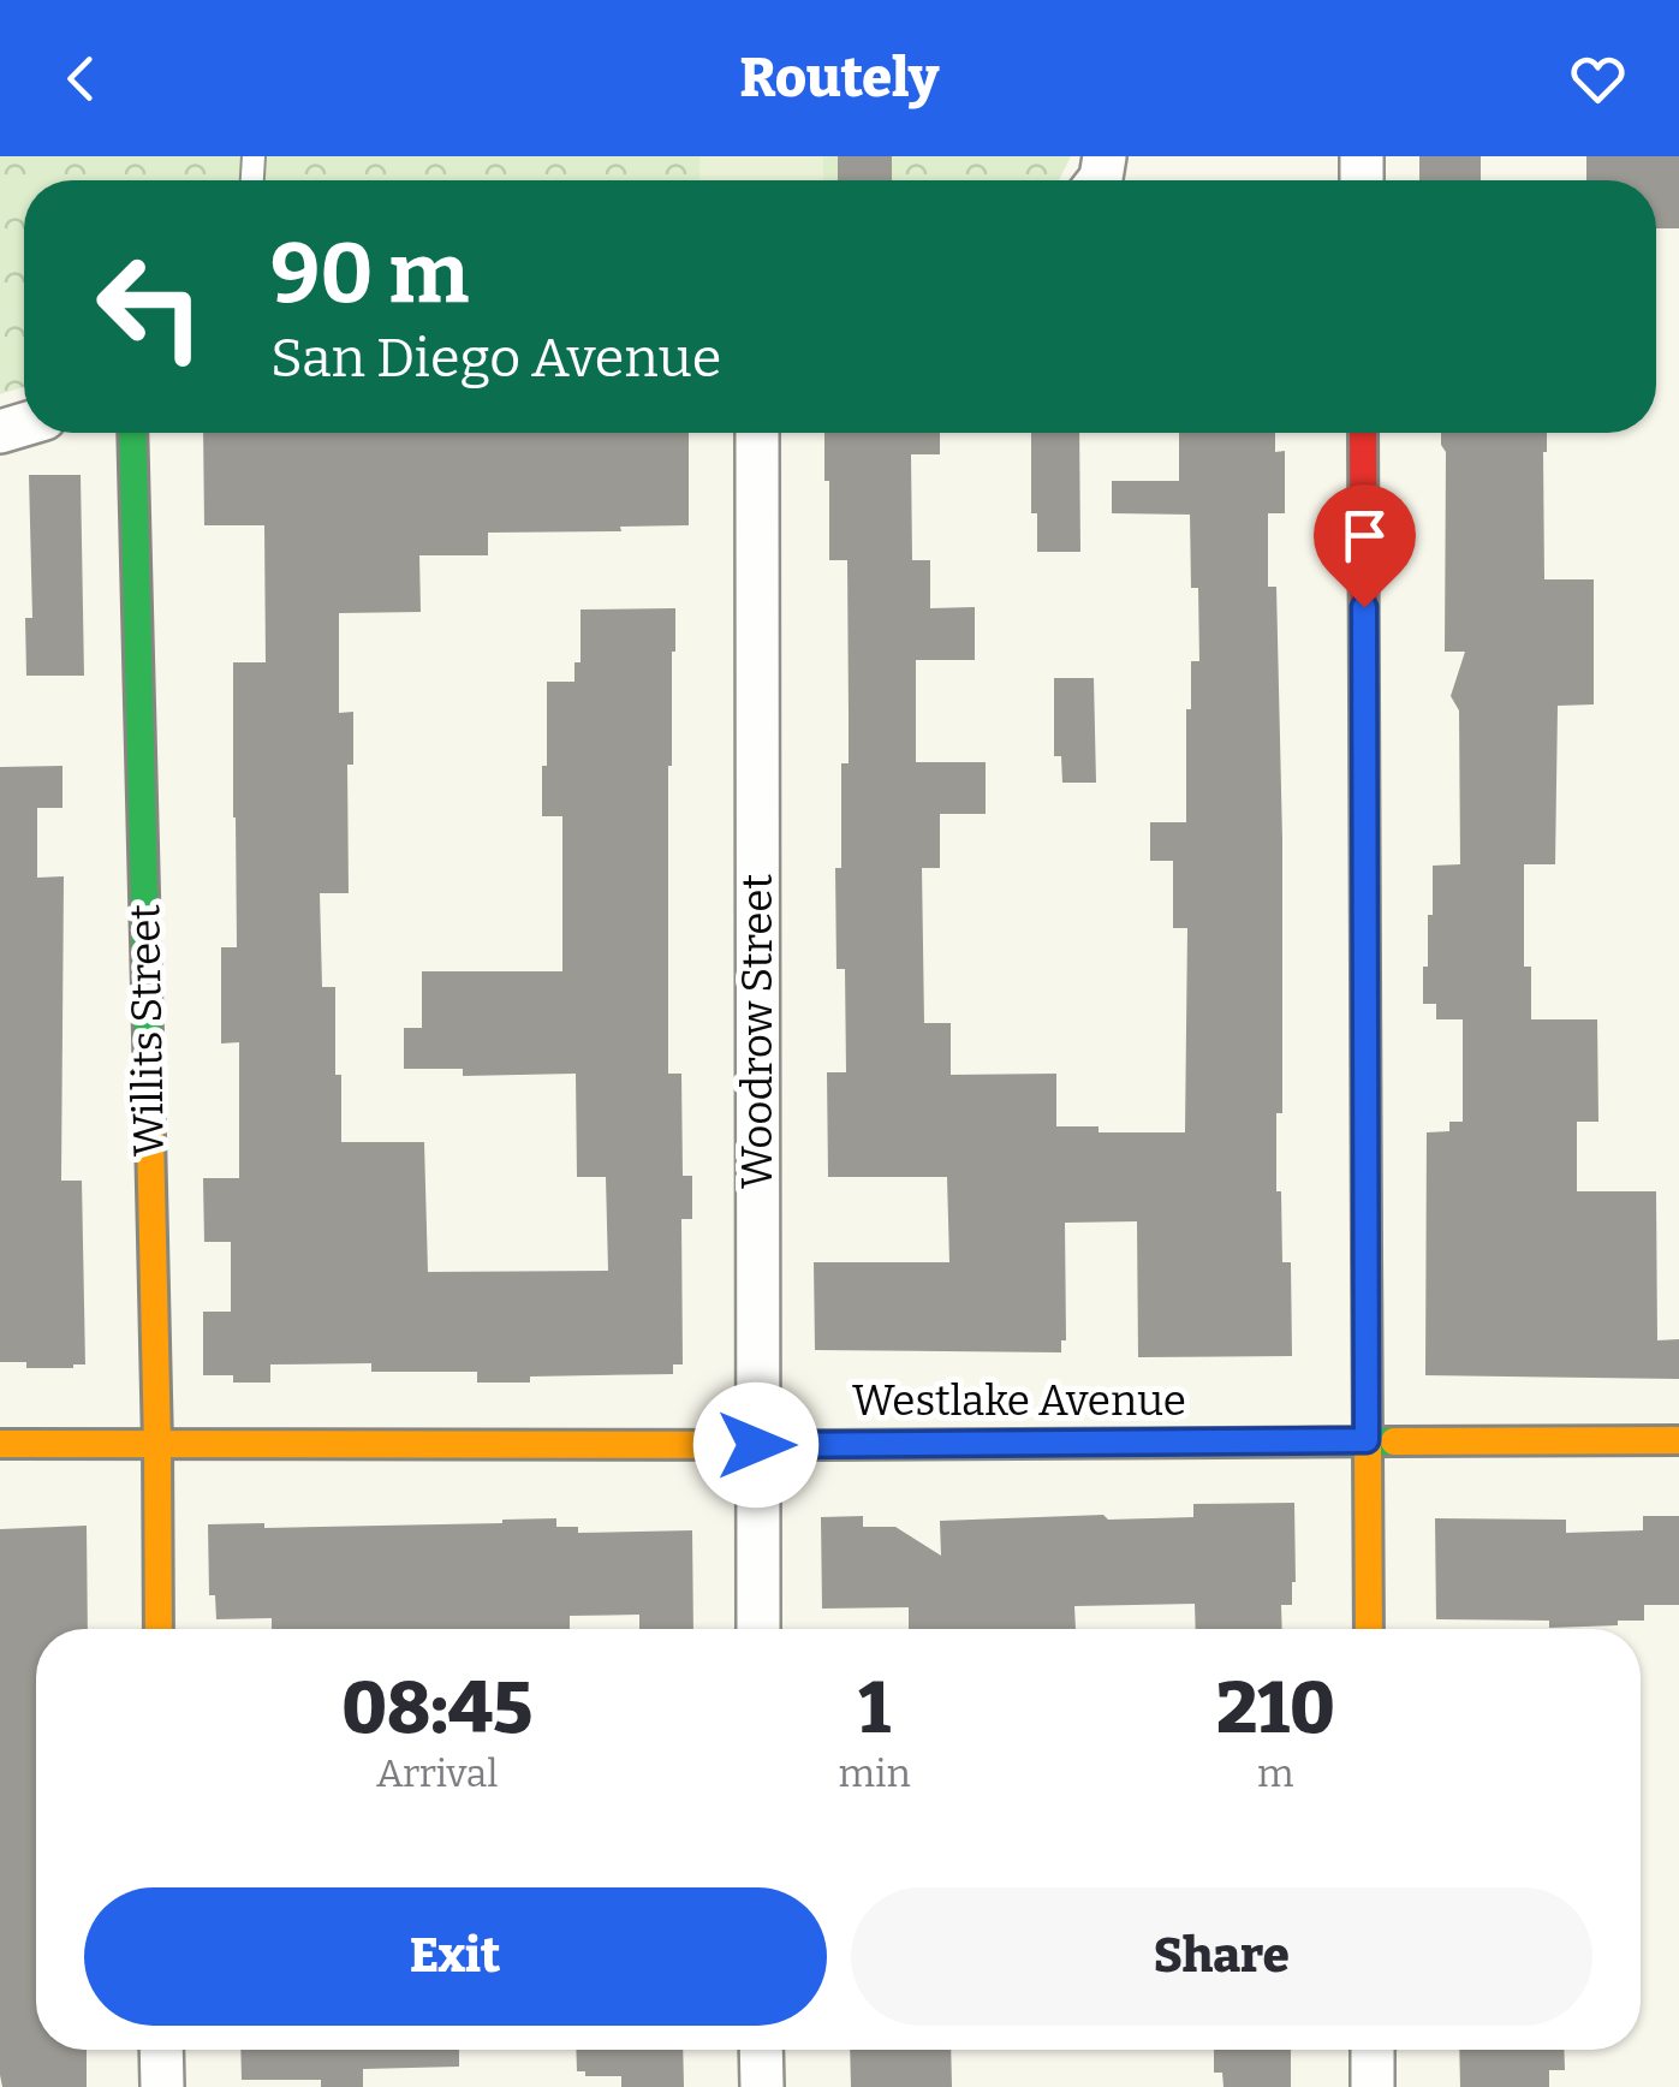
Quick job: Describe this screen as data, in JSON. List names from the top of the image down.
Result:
{
  "streets": {
    "street": ["Willits Street", "Woodrow Street", "Westlake Avenue"]
  },
  "crossings": [
    ["Willits Street", "Westlake Avenue"],
    ["Woodrow Street", "Westlake Avenue"]
  ],
  "page": {
    "header": "Routely",
    "turn": ["90 m", "San Diego Avenue"],
    "eta": [
      "08:45",
      "Arrival",
      "1",
      "min",
      "210",
      "m"
    ],
    "buttons": ["Exit", "Share"]
  }
}
